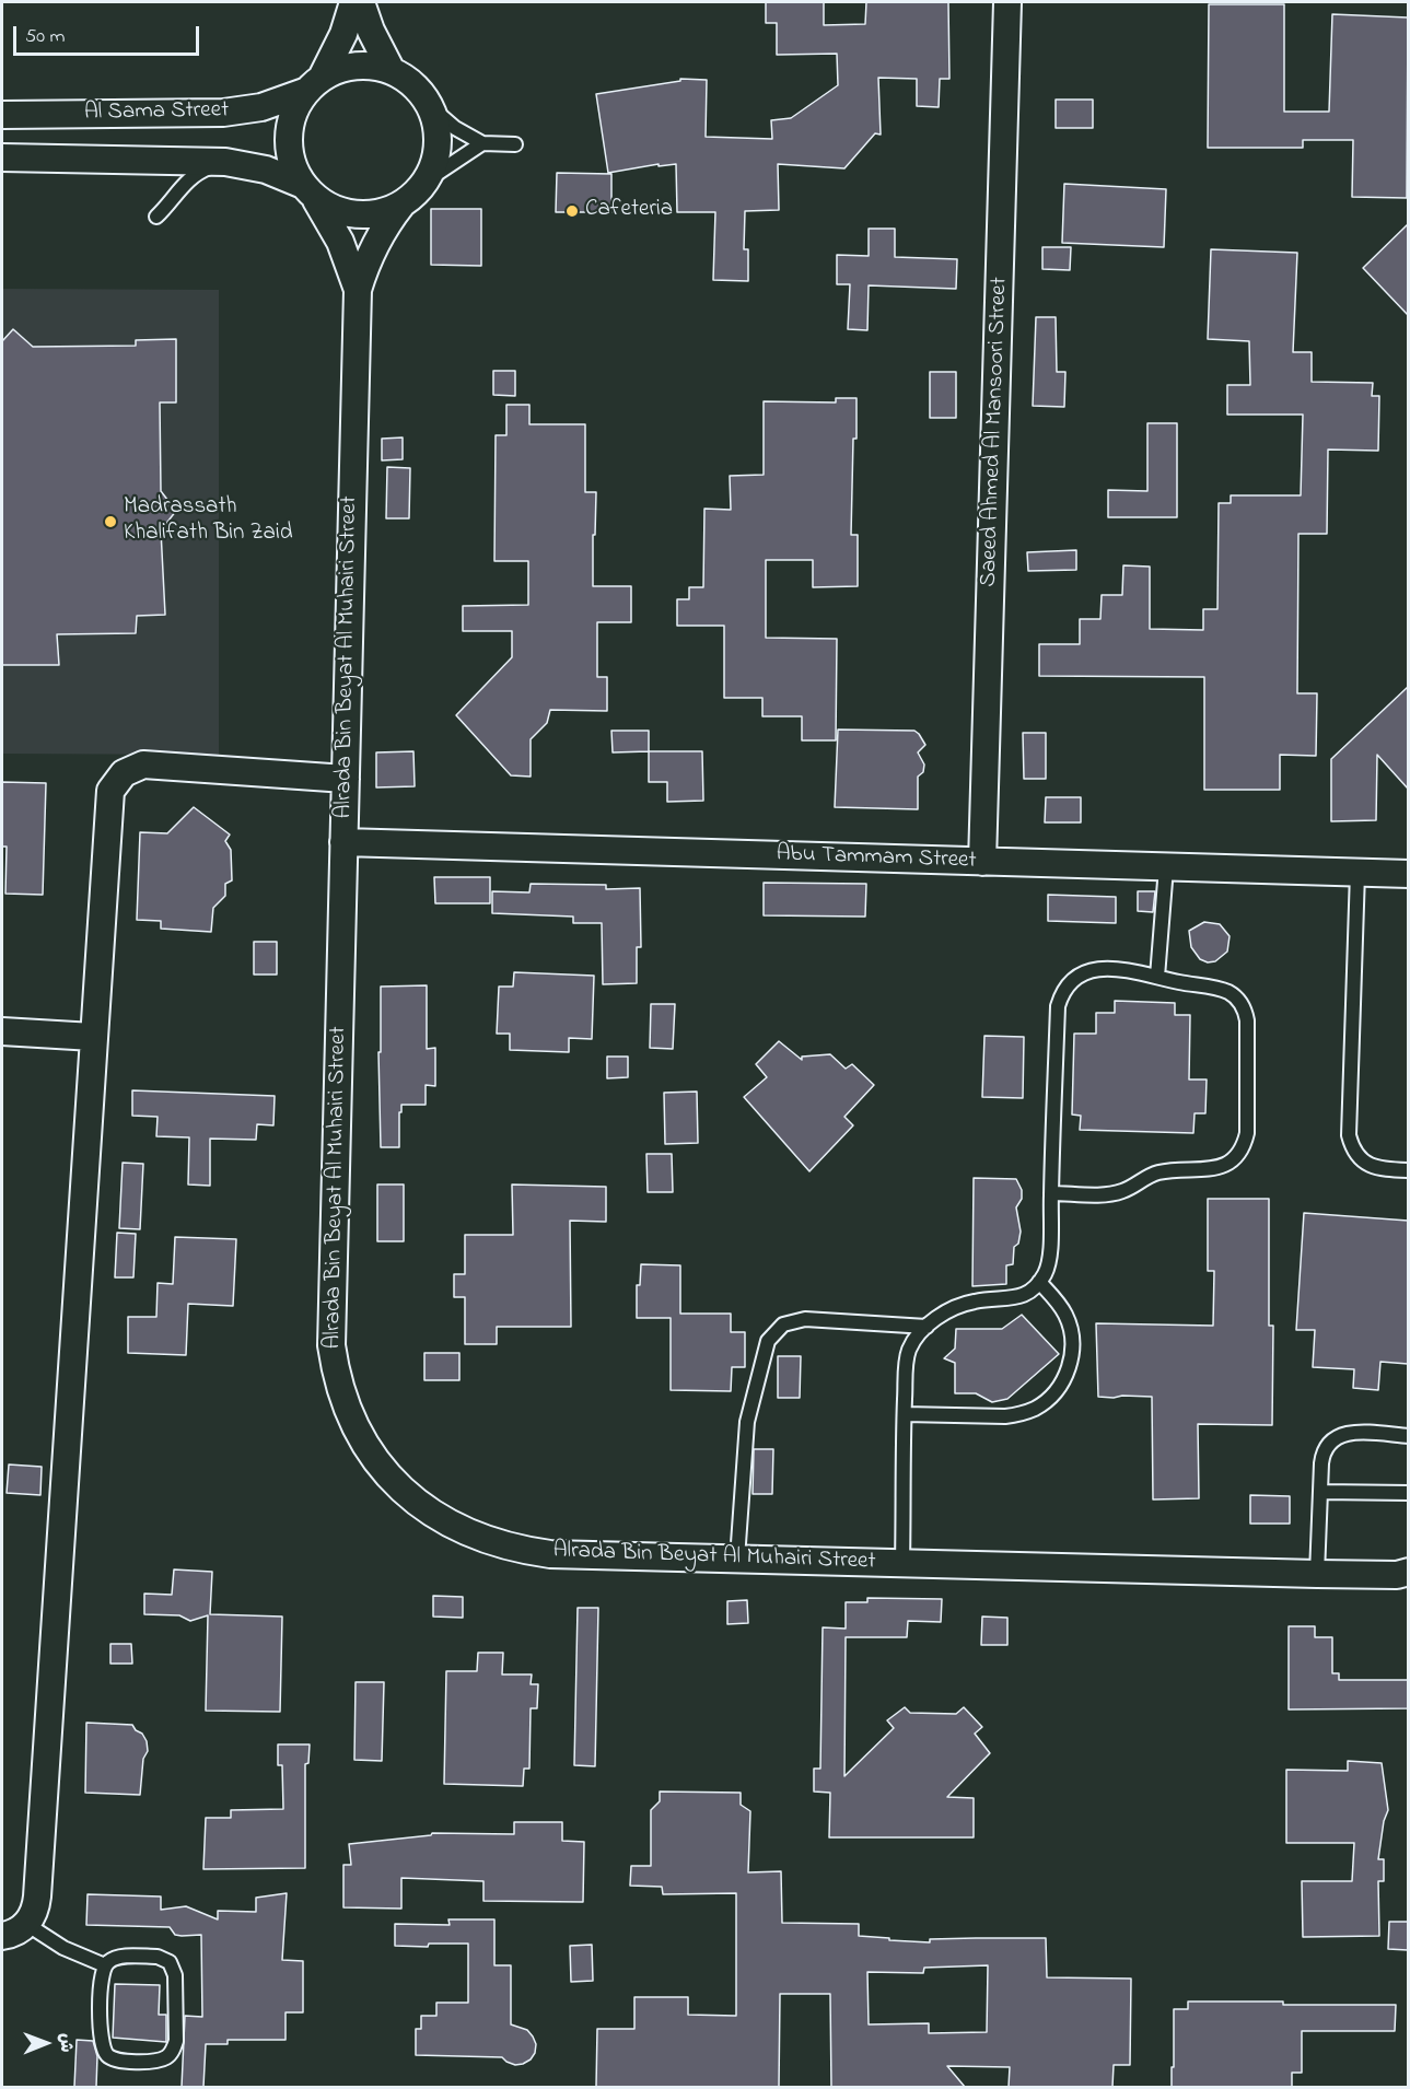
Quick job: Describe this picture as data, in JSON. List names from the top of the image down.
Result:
{
  "streets": {
    "street": [
      "Al Sama Street",
      "Saeed Ahmed Al Mansoori Street",
      "Alrada Bin Beyat Al Muhairi Street",
      "Abu Tammam Street"
    ]
  },
  "crossings": [
    ["Al Sama Street", "Alrada Bin Beyat Al Muhairi Street"],
    ["Saeed Ahmed Al Mansoori Street", "Abu Tammam Street"],
    ["Alrada Bin Beyat Al Muhairi Street", "Abu Tammam Street"]
  ],
  "places": ["Cafeteria", "Madrassath Khalifath Bin Zaid"],
  "scale_bar": "50 m",
  "north": "right"
}
